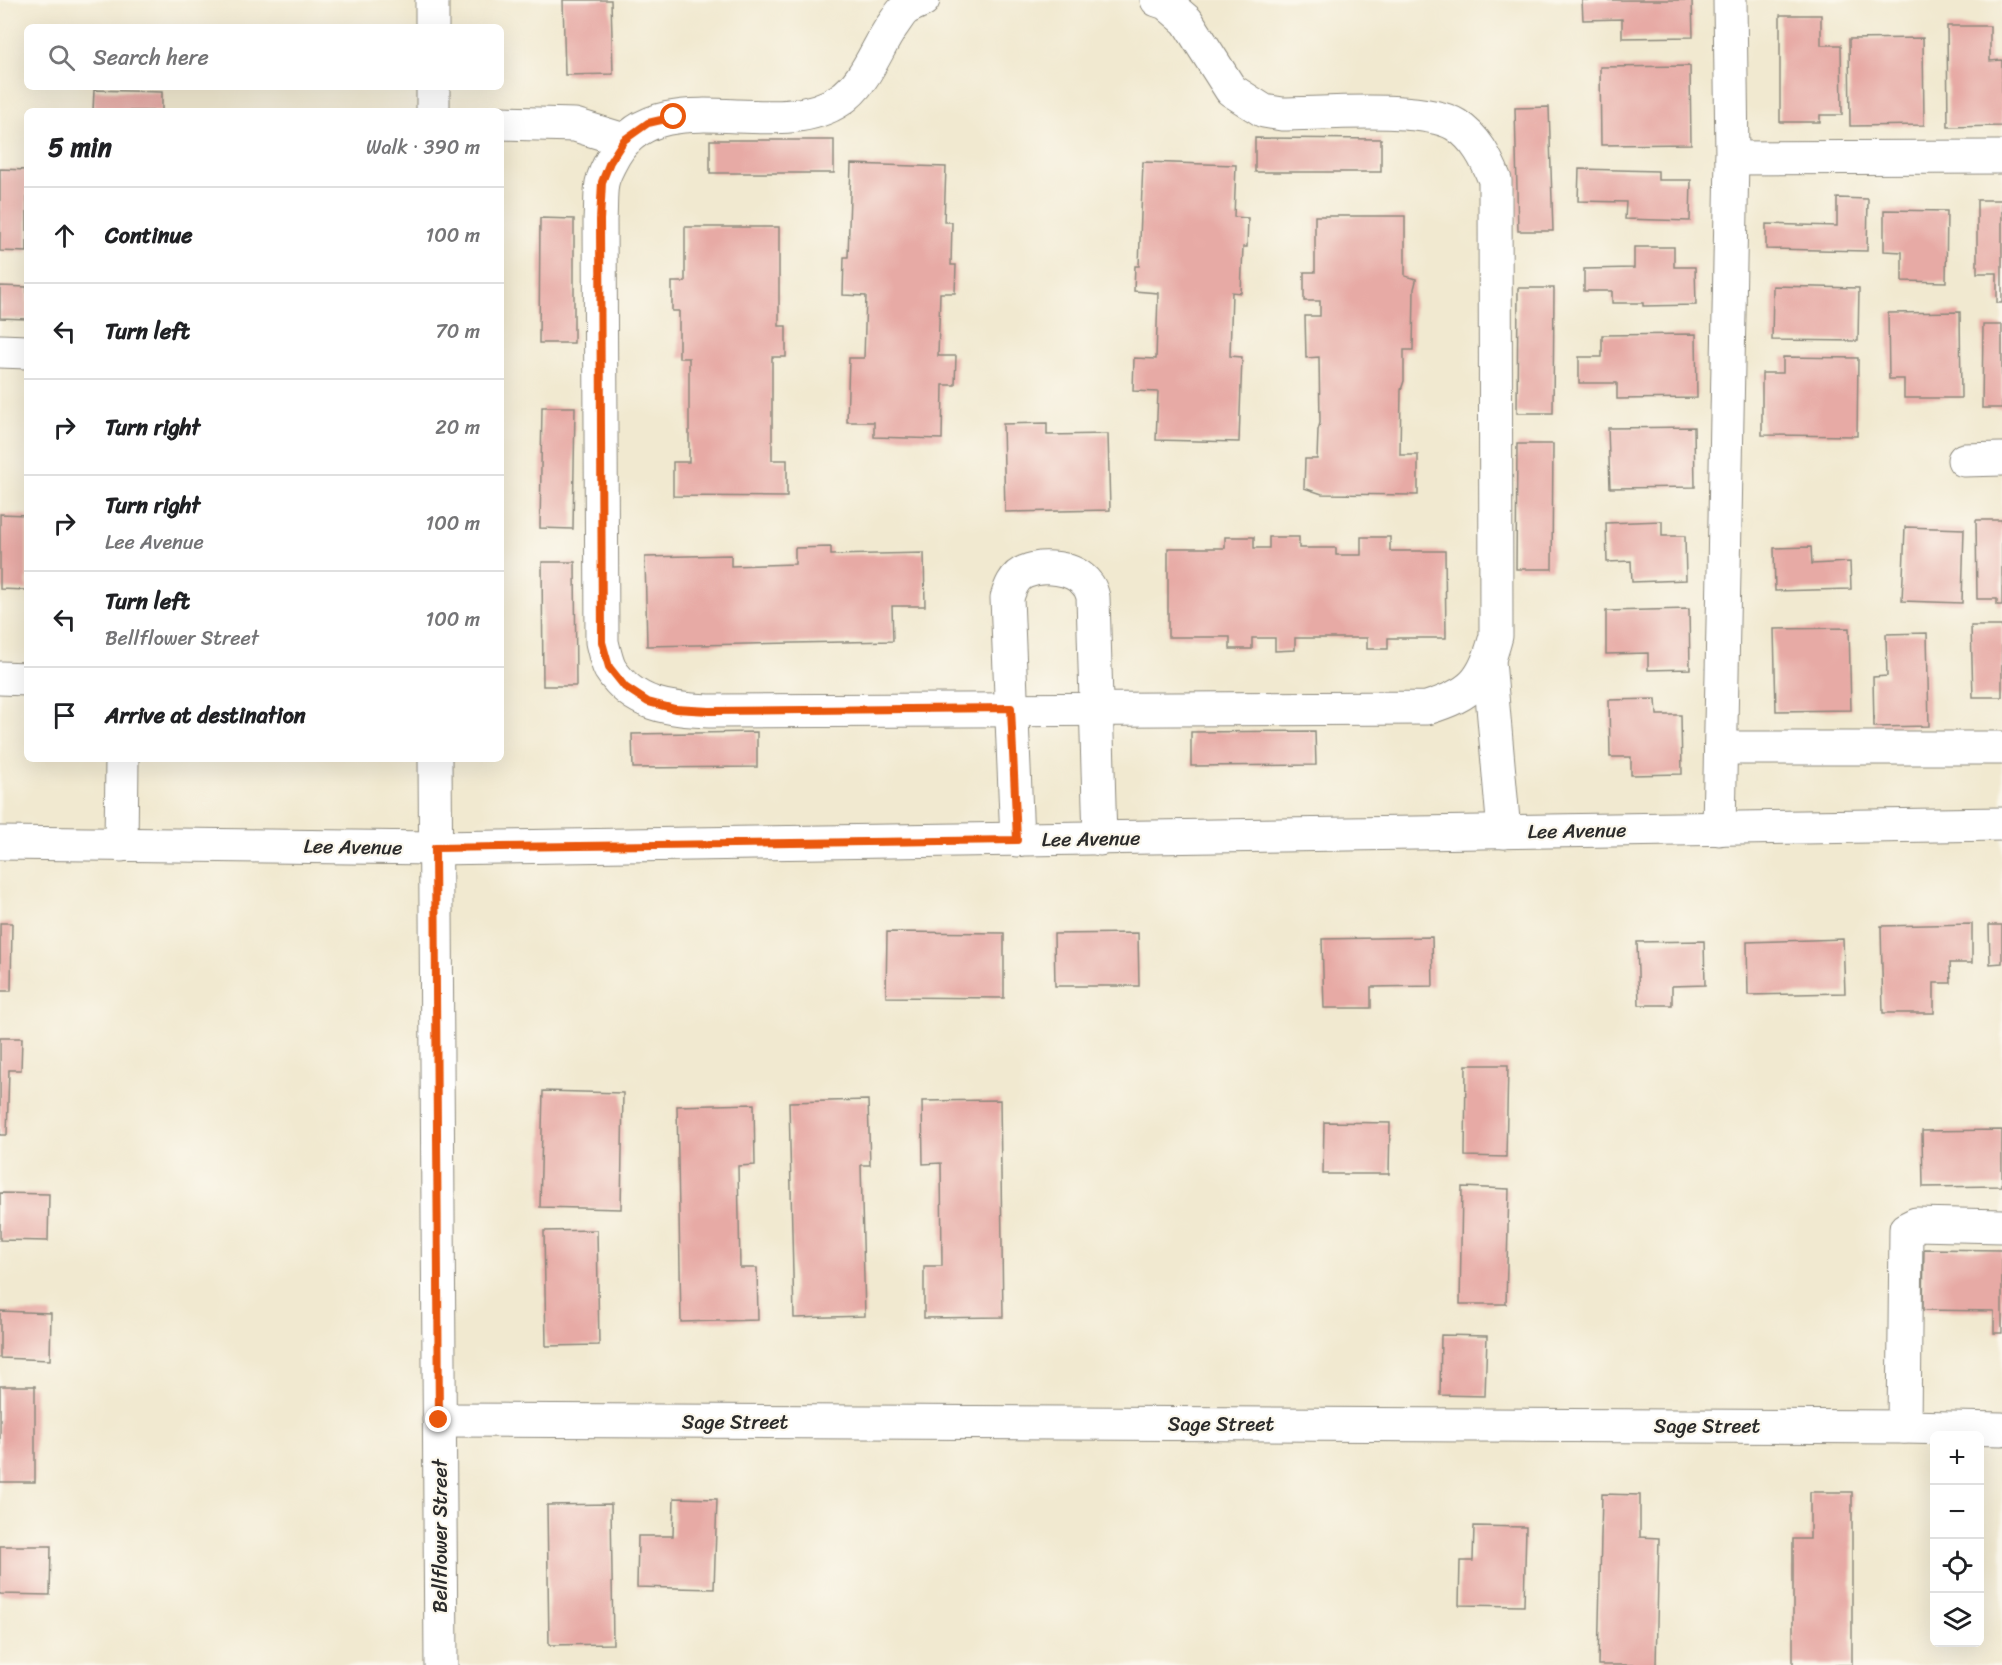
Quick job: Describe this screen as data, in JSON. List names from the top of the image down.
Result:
{
  "streets": {
    "street": ["Lee Avenue", "Sage Street", "Bellflower Street"]
  },
  "crossings": [
    ["Lee Avenue", "Bellflower Street"],
    ["Sage Street", "Bellflower Street"]
  ],
  "page": {
    "search": "Search here",
    "heading": ["5 min", "Walk · 390 m"],
    "list": [
      ["Continue", "100 m"],
      ["Turn left", "70 m"],
      ["Turn right", "20 m"],
      ["Turn right", "Lee Avenue", "100 m"],
      ["Turn left", "Bellflower Street", "100 m"],
      "Arrive at destination"
    ],
    "map_buttons": ["+", "−"]
  }
}
